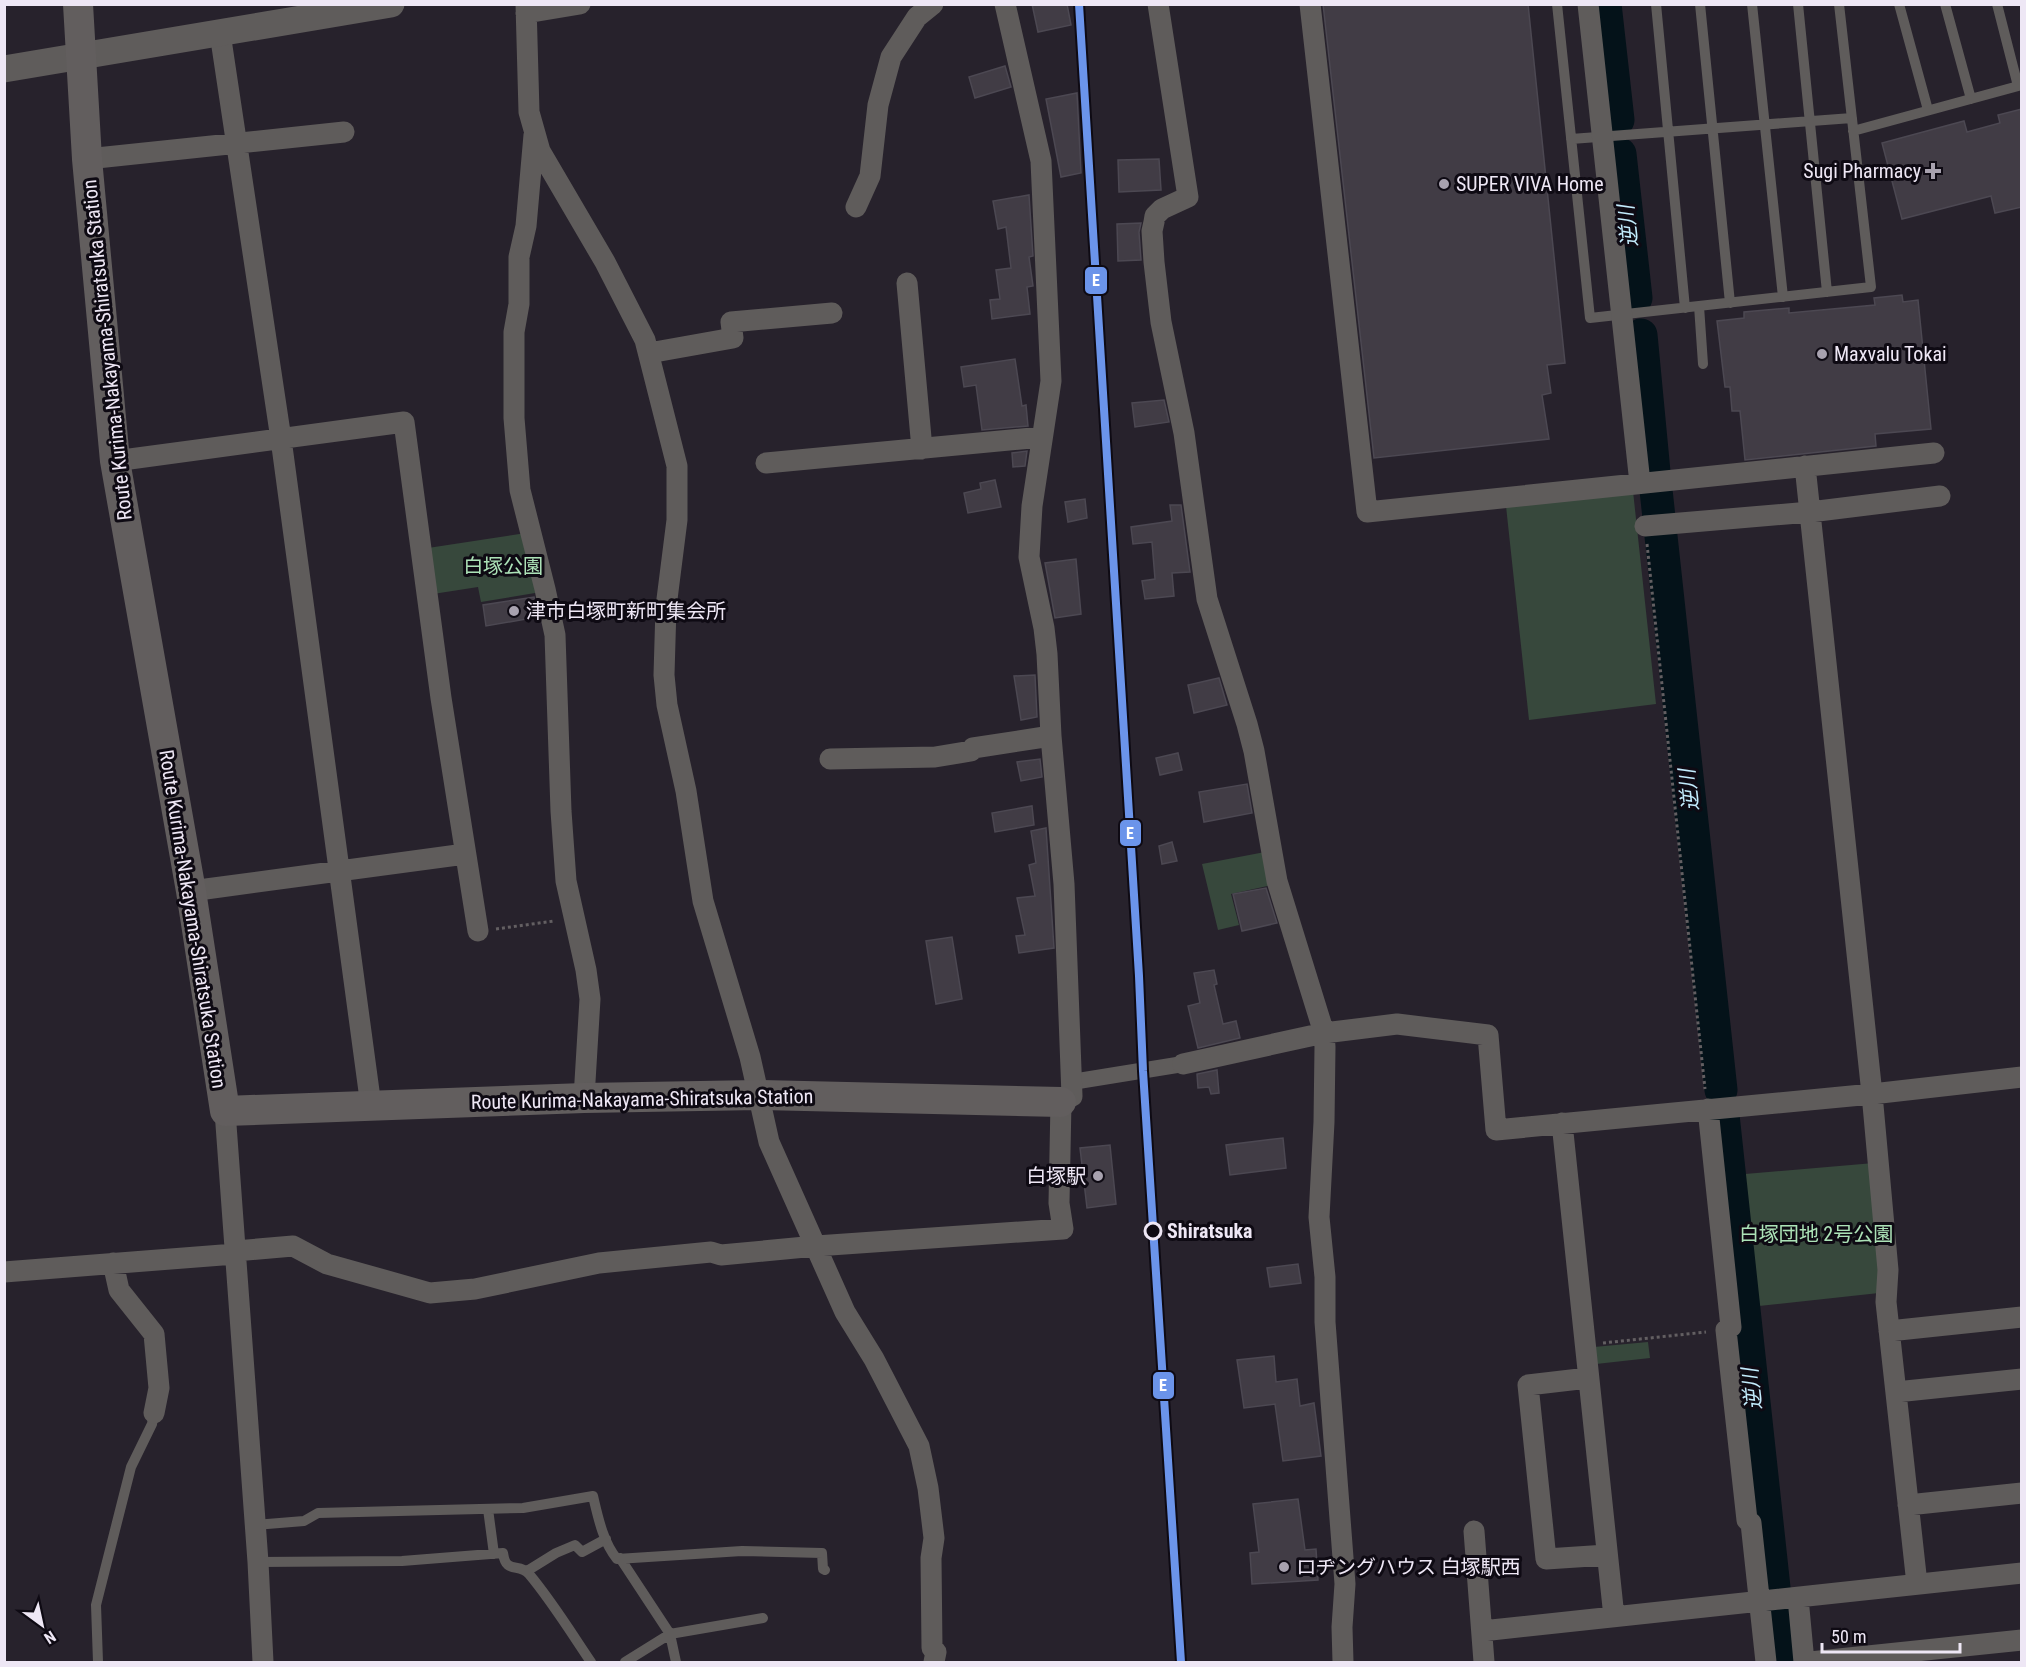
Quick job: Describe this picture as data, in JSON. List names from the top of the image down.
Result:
{
  "streets": {
    "main road": ["Route Kurima-Nakayama-Shiratsuka Station"]
  },
  "water": ["逆川"],
  "parks": ["白塚公園", "白塚団地 2号公園"],
  "places": {
    "health": ["Sugi Pharmacy"],
    "other": [
      "SUPER VIVA Home",
      "Maxvalu Tokai",
      "津市白塚町新町集会所",
      "白塚駅",
      "Shiratsuka",
      "ロヂングハウス 白塚駅西"
    ]
  },
  "lines": ["transit line E"],
  "scale_bar": "50 m",
  "north": "bottom right"
}
